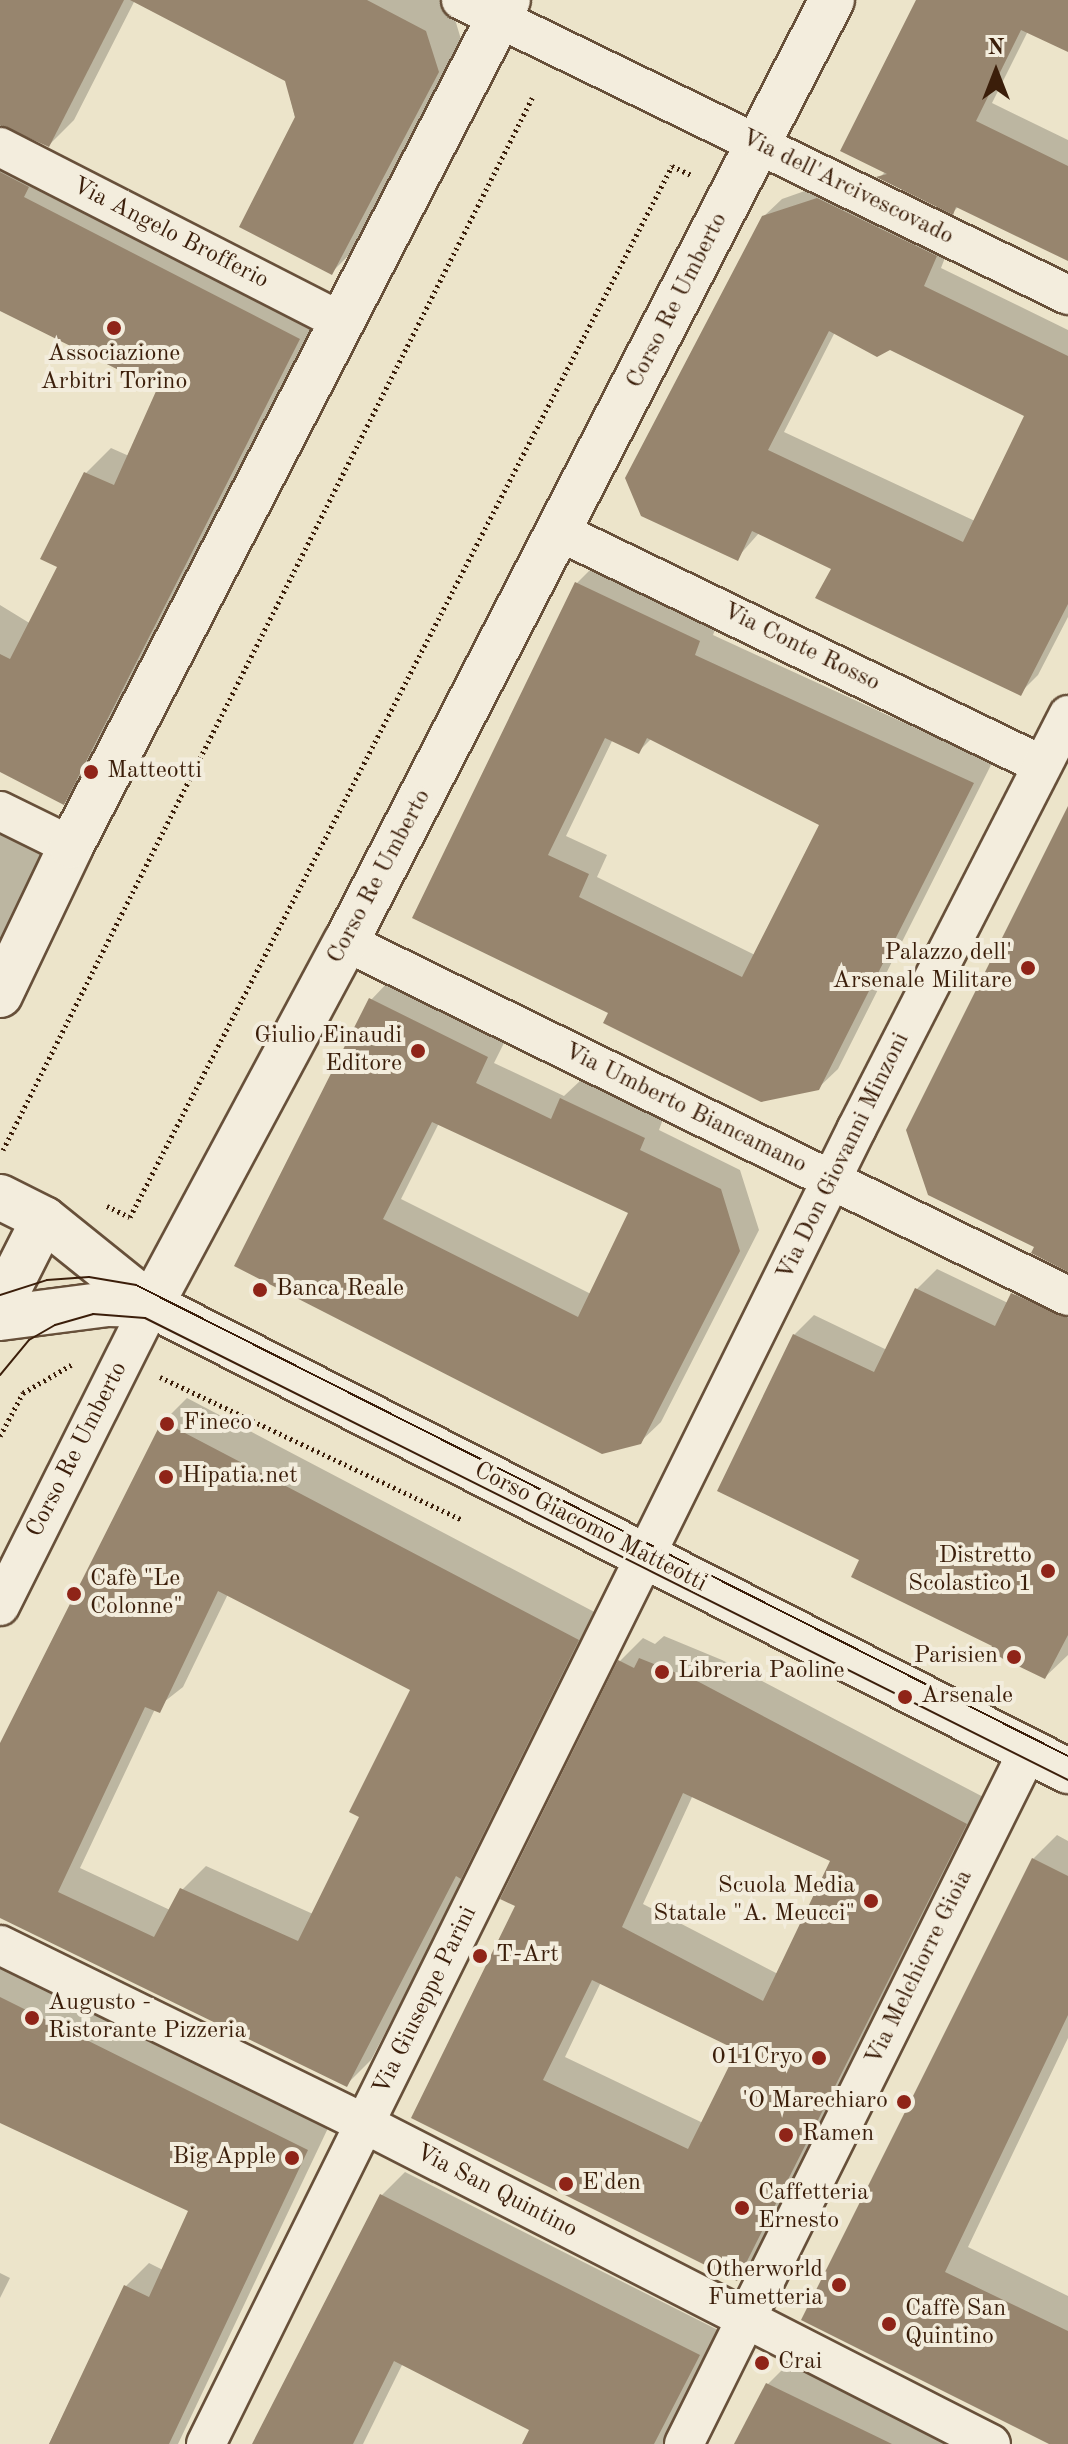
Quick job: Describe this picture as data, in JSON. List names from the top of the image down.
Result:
{
  "streets": {
    "street": [
      "Via dell'Arcivescovado",
      "Via Angelo Brofferio",
      "Corso Re Umberto",
      "Via Conte Rosso",
      "Via Umberto Biancamano",
      "Via Don Giovanni Minzoni",
      "Corso Giacomo Matteotti",
      "Via Melchiorre Gioia",
      "Via Giuseppe Parini",
      "Via San Quintino"
    ]
  },
  "crossings": [
    ["Via dell'Arcivescovado", "Corso Re Umberto"],
    ["Corso Re Umberto", "Via Conte Rosso"],
    ["Corso Re Umberto", "Via Umberto Biancamano"],
    ["Corso Re Umberto", "Corso Giacomo Matteotti"],
    ["Via Conte Rosso", "Via Don Giovanni Minzoni"],
    ["Via Umberto Biancamano", "Via Don Giovanni Minzoni"],
    ["Via Don Giovanni Minzoni", "Corso Giacomo Matteotti"],
    ["Via Don Giovanni Minzoni", "Via Giuseppe Parini"],
    ["Corso Giacomo Matteotti", "Via Melchiorre Gioia"],
    ["Corso Giacomo Matteotti", "Via Giuseppe Parini"],
    ["Via Melchiorre Gioia", "Via San Quintino"],
    ["Via Giuseppe Parini", "Via San Quintino"]
  ],
  "places": [
    "Associazione Arbitri Torino",
    "Matteotti",
    "Palazzo dell' Arsenale Militare",
    "Giulio Einaudi Editore",
    "Banca Reale",
    "Fineco",
    "Hipatia.net",
    "Distretto Scolastico 1",
    "Cafè \"Le Colonne\"",
    "Parisien",
    "Libreria Paoline",
    "Arsenale",
    "Scuola Media Statale \"A. Meucci\"",
    "T-Art",
    "Augusto - Ristorante Pizzeria",
    "011Cryo",
    "'O Marechiaro",
    "Ramen",
    "Big Apple",
    "E'den",
    "Caffetteria Ernesto",
    "Otherworld Fumetteria",
    "Caffè San Quintino",
    "Crai"
  ],
  "north": "top"
}
